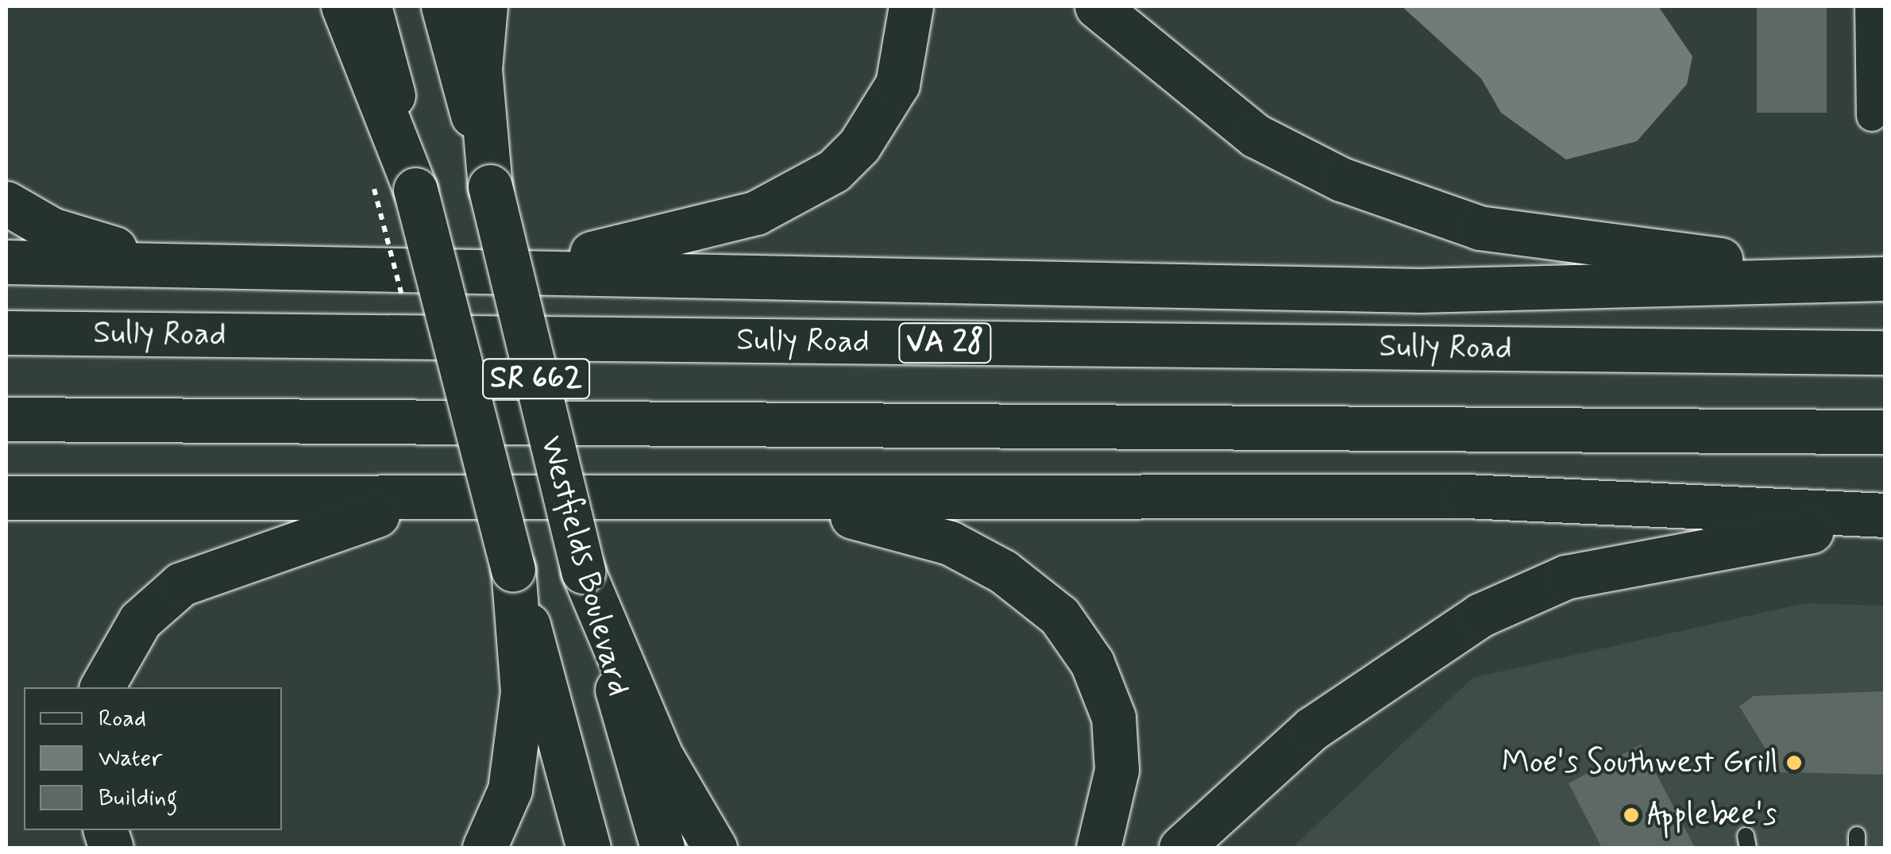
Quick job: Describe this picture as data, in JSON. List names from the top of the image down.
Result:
{
  "streets": {
    "main road": [
      "Sully Road",
      "VA 28",
      "SR 662",
      "Westfields Boulevard"
    ]
  },
  "places": ["Moe's Southwest Grill", "Applebee's"],
  "legend": ["Road", "Water", "Building"]
}
